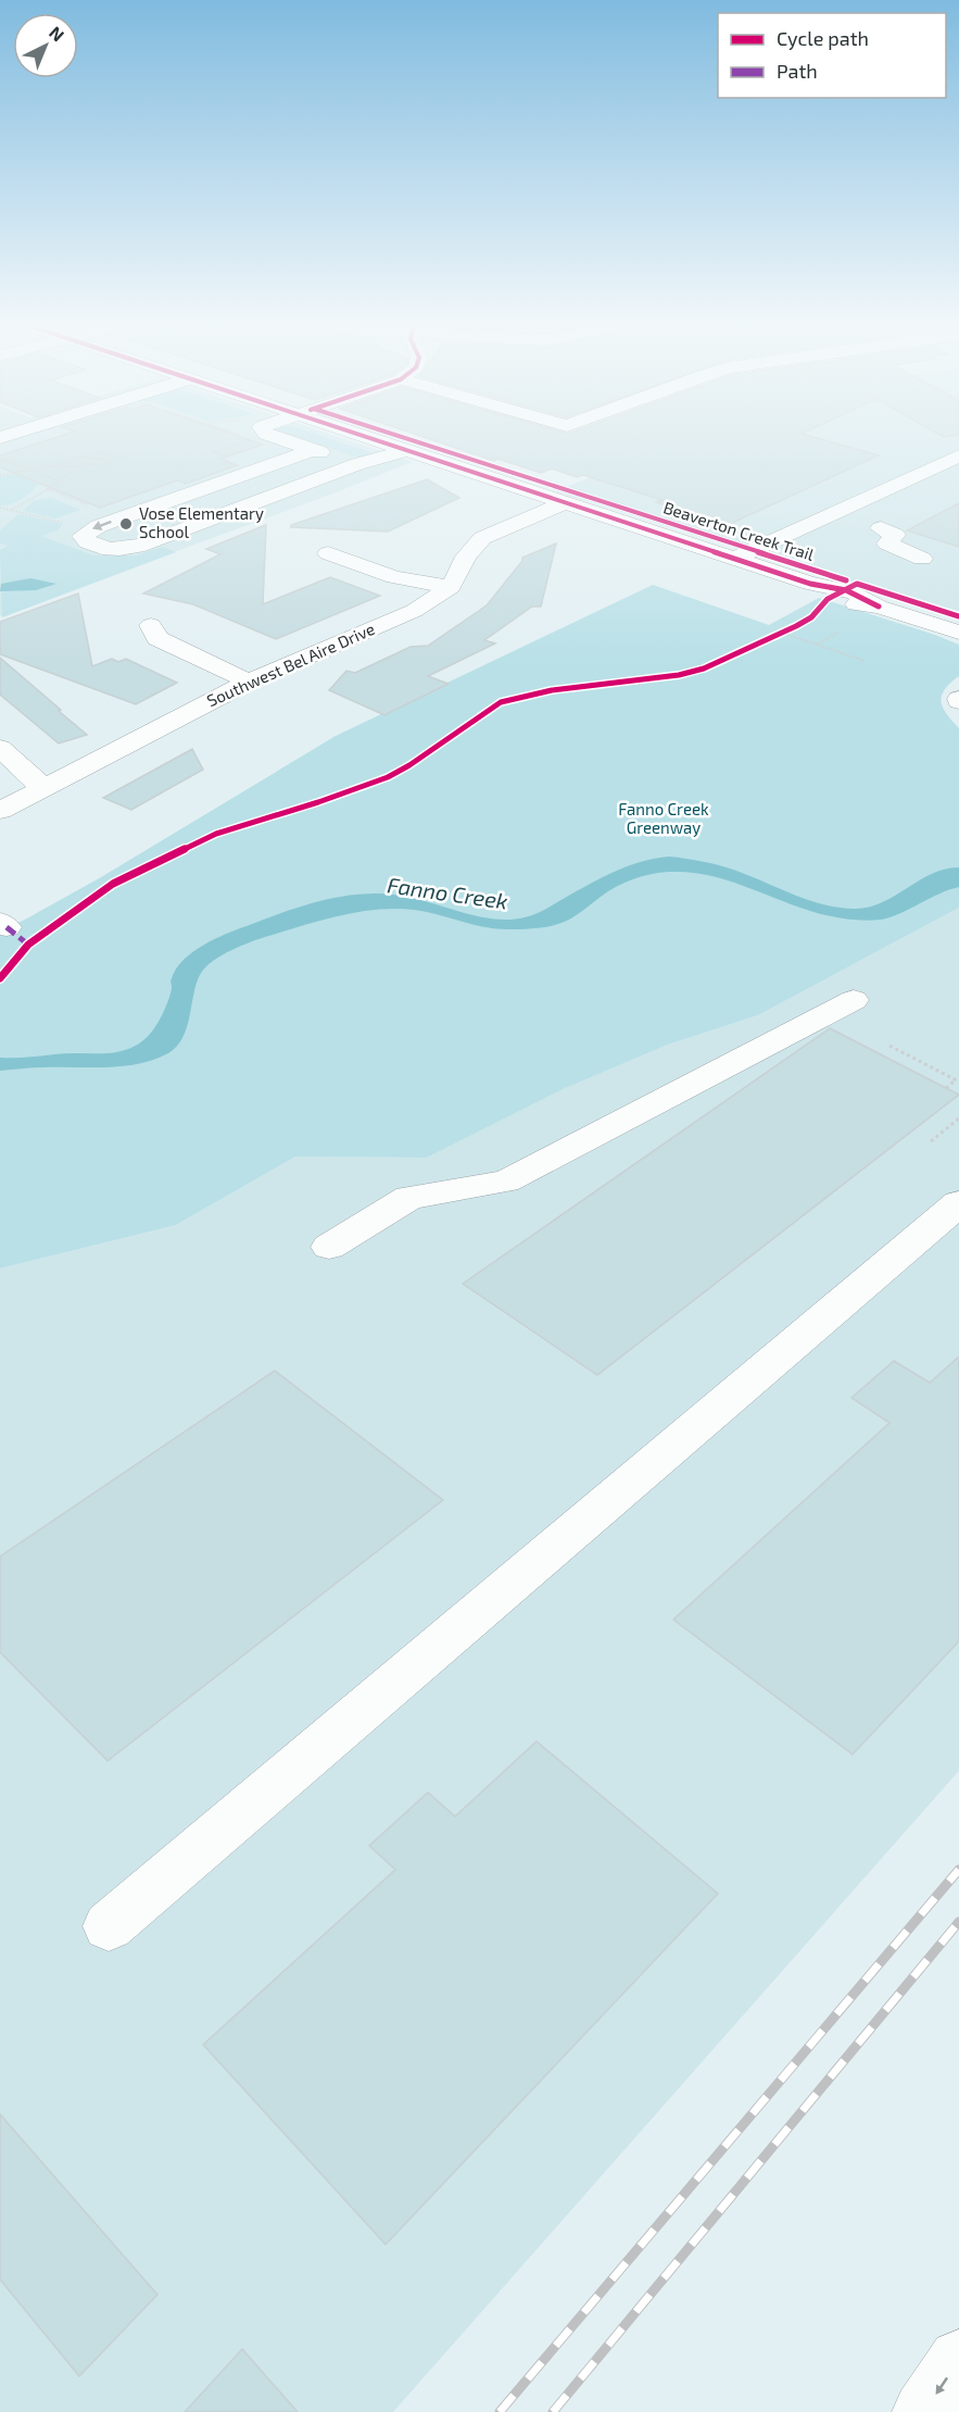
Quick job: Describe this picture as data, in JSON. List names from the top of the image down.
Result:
{
  "streets": {
    "main road": ["Southwest Bel Aire Drive"],
    "cycle path": ["Beaverton Creek Trail"]
  },
  "water": ["Fanno Creek"],
  "parks": ["Fanno Creek Greenway"],
  "places": ["Vose Elementary School"],
  "legend": ["Cycle path", "Path"],
  "north": "top right"
}
